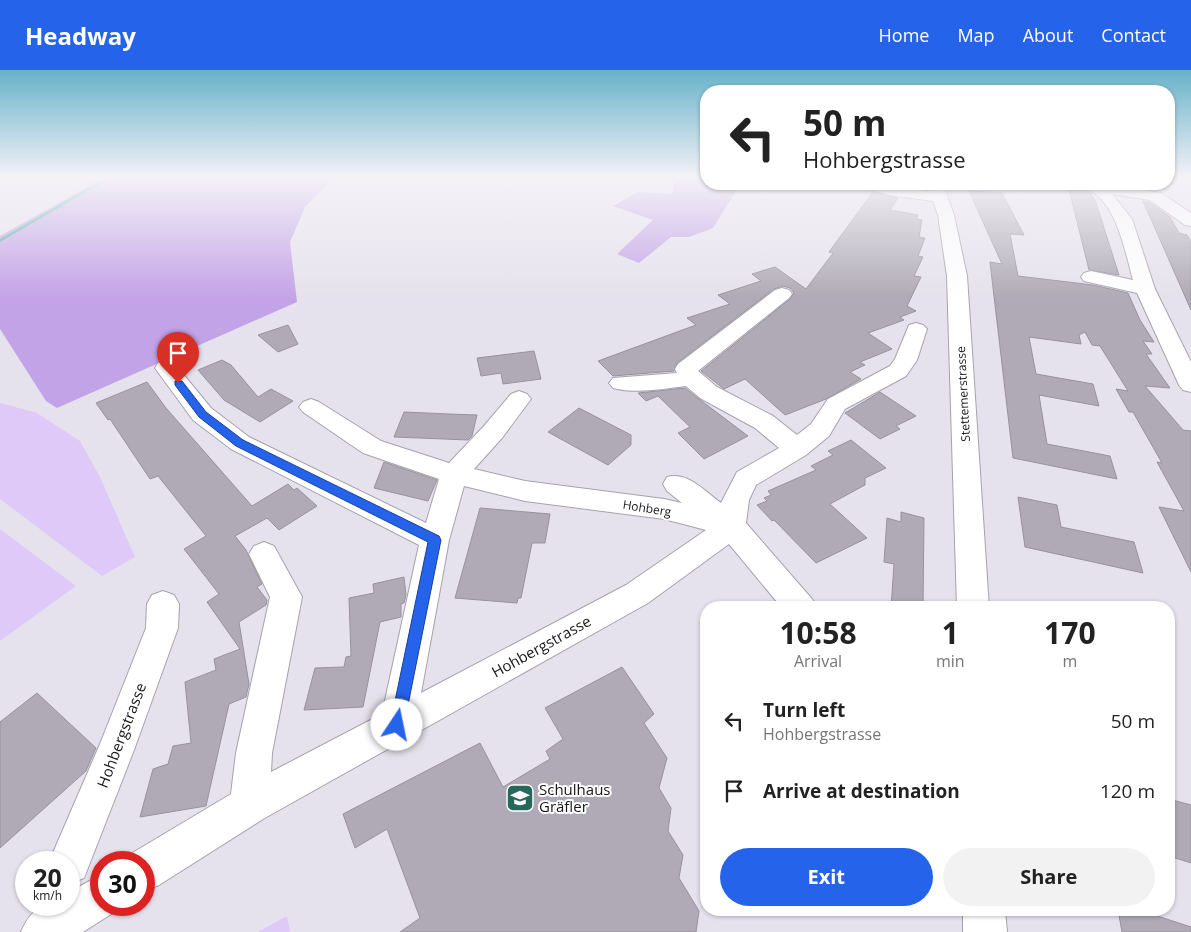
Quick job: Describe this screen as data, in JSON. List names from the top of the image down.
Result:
{
  "streets": {
    "street": ["Stettemerstrasse", "Hohberg", "Hohbergstrasse"]
  },
  "crossings": [
    ["Hohberg", "Hohbergstrasse"]
  ],
  "places": {
    "school or university": ["Schulhaus Gräfler"]
  },
  "page": {
    "header": "Headway",
    "nav": [
      "Home",
      "Map",
      "About",
      "Contact"
    ],
    "turn": ["50 m", "Hohbergstrasse"],
    "eta": [
      "10:58",
      "Arrival",
      "1",
      "min",
      "170",
      "m"
    ],
    "list": [
      {
        "name": "Turn left",
        "note": "Hohbergstrasse",
        "value": "50 m"
      },
      {
        "name": "Arrive at destination",
        "value": "120 m"
      }
    ],
    "buttons": ["Exit", "Share"],
    "speed": "20 km/h",
    "limit": "30"
  }
}
